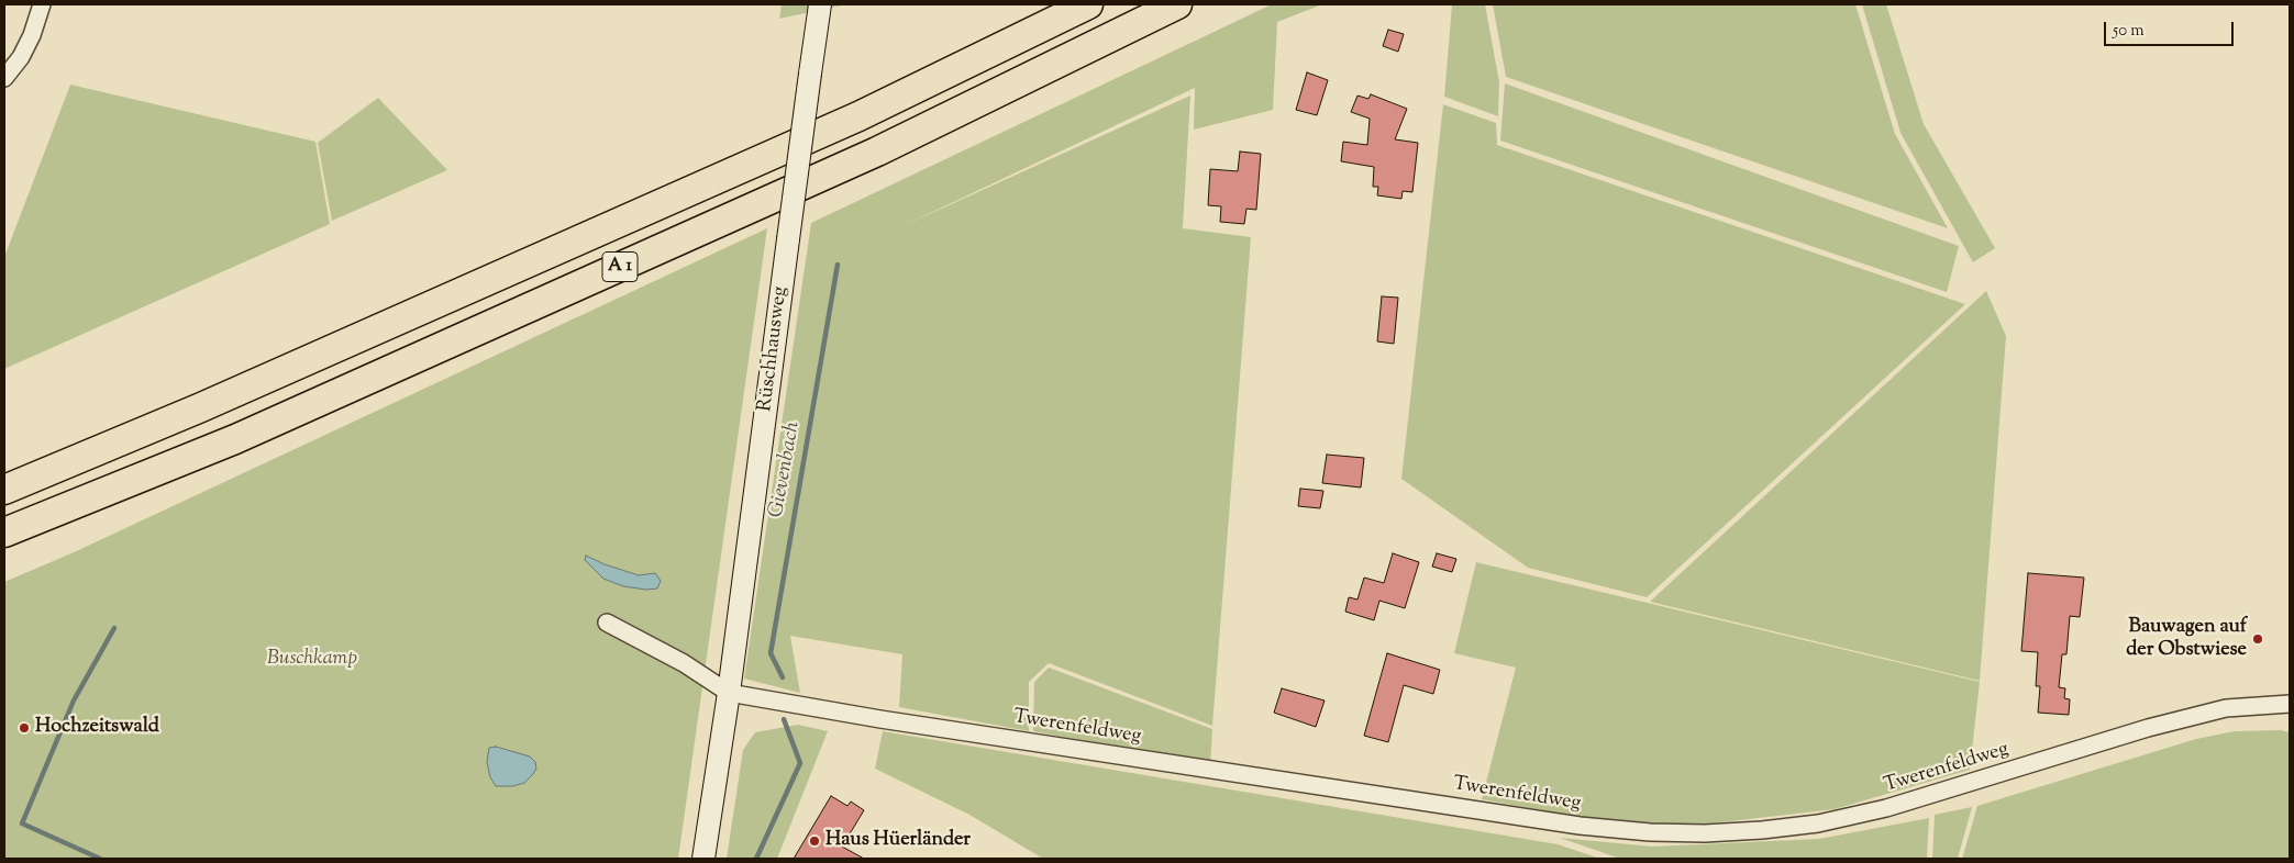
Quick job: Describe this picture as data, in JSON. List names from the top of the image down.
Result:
{
  "streets": {
    "highway": ["A 1"],
    "main road": ["Rüschhausweg"],
    "street": ["Twerenfeldweg"]
  },
  "crossings": [
    ["Rüschhausweg", "Twerenfeldweg"]
  ],
  "water": ["Gievenbach"],
  "parks": ["Buschkamp"],
  "places": ["Bauwagen auf der Obstwiese", "Hochzeitswald", "Haus Hüerländer"],
  "scale_bar": "50 m"
}
